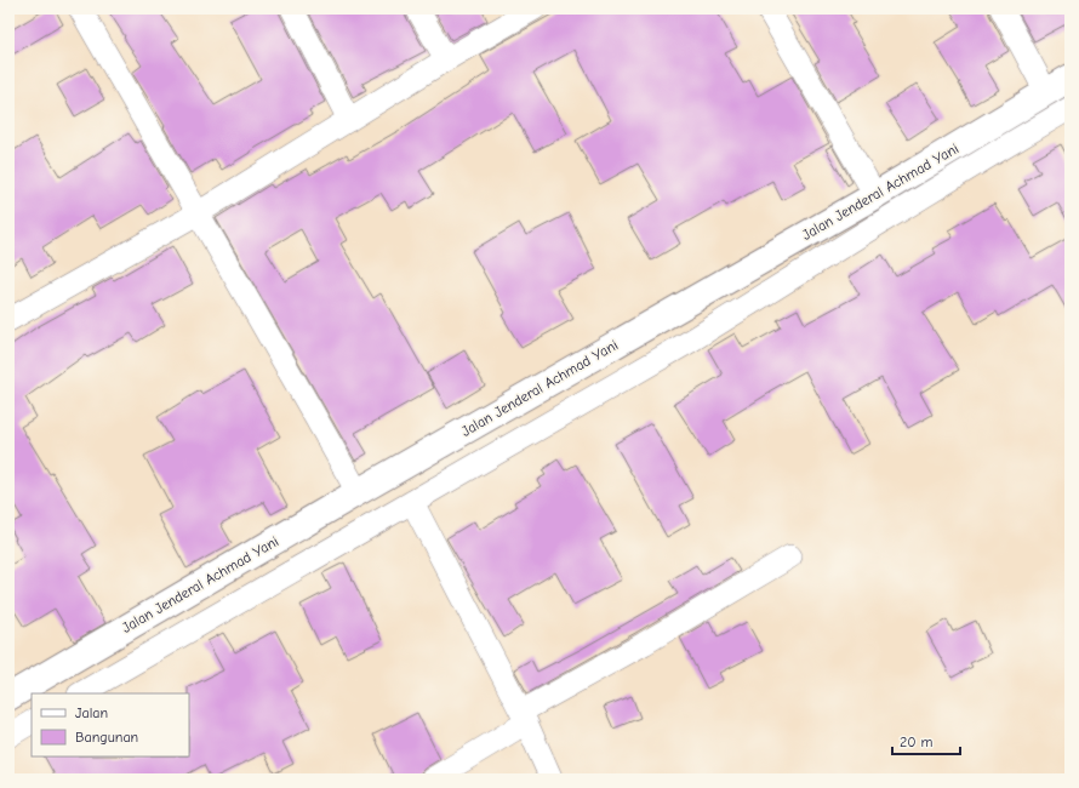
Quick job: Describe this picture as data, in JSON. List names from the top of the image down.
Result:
{
  "streets": {
    "main road": ["Jalan Jenderal Achmad Yani"]
  },
  "legend": ["Jalan", "Bangunan"],
  "scale_bar": "20 m"
}
